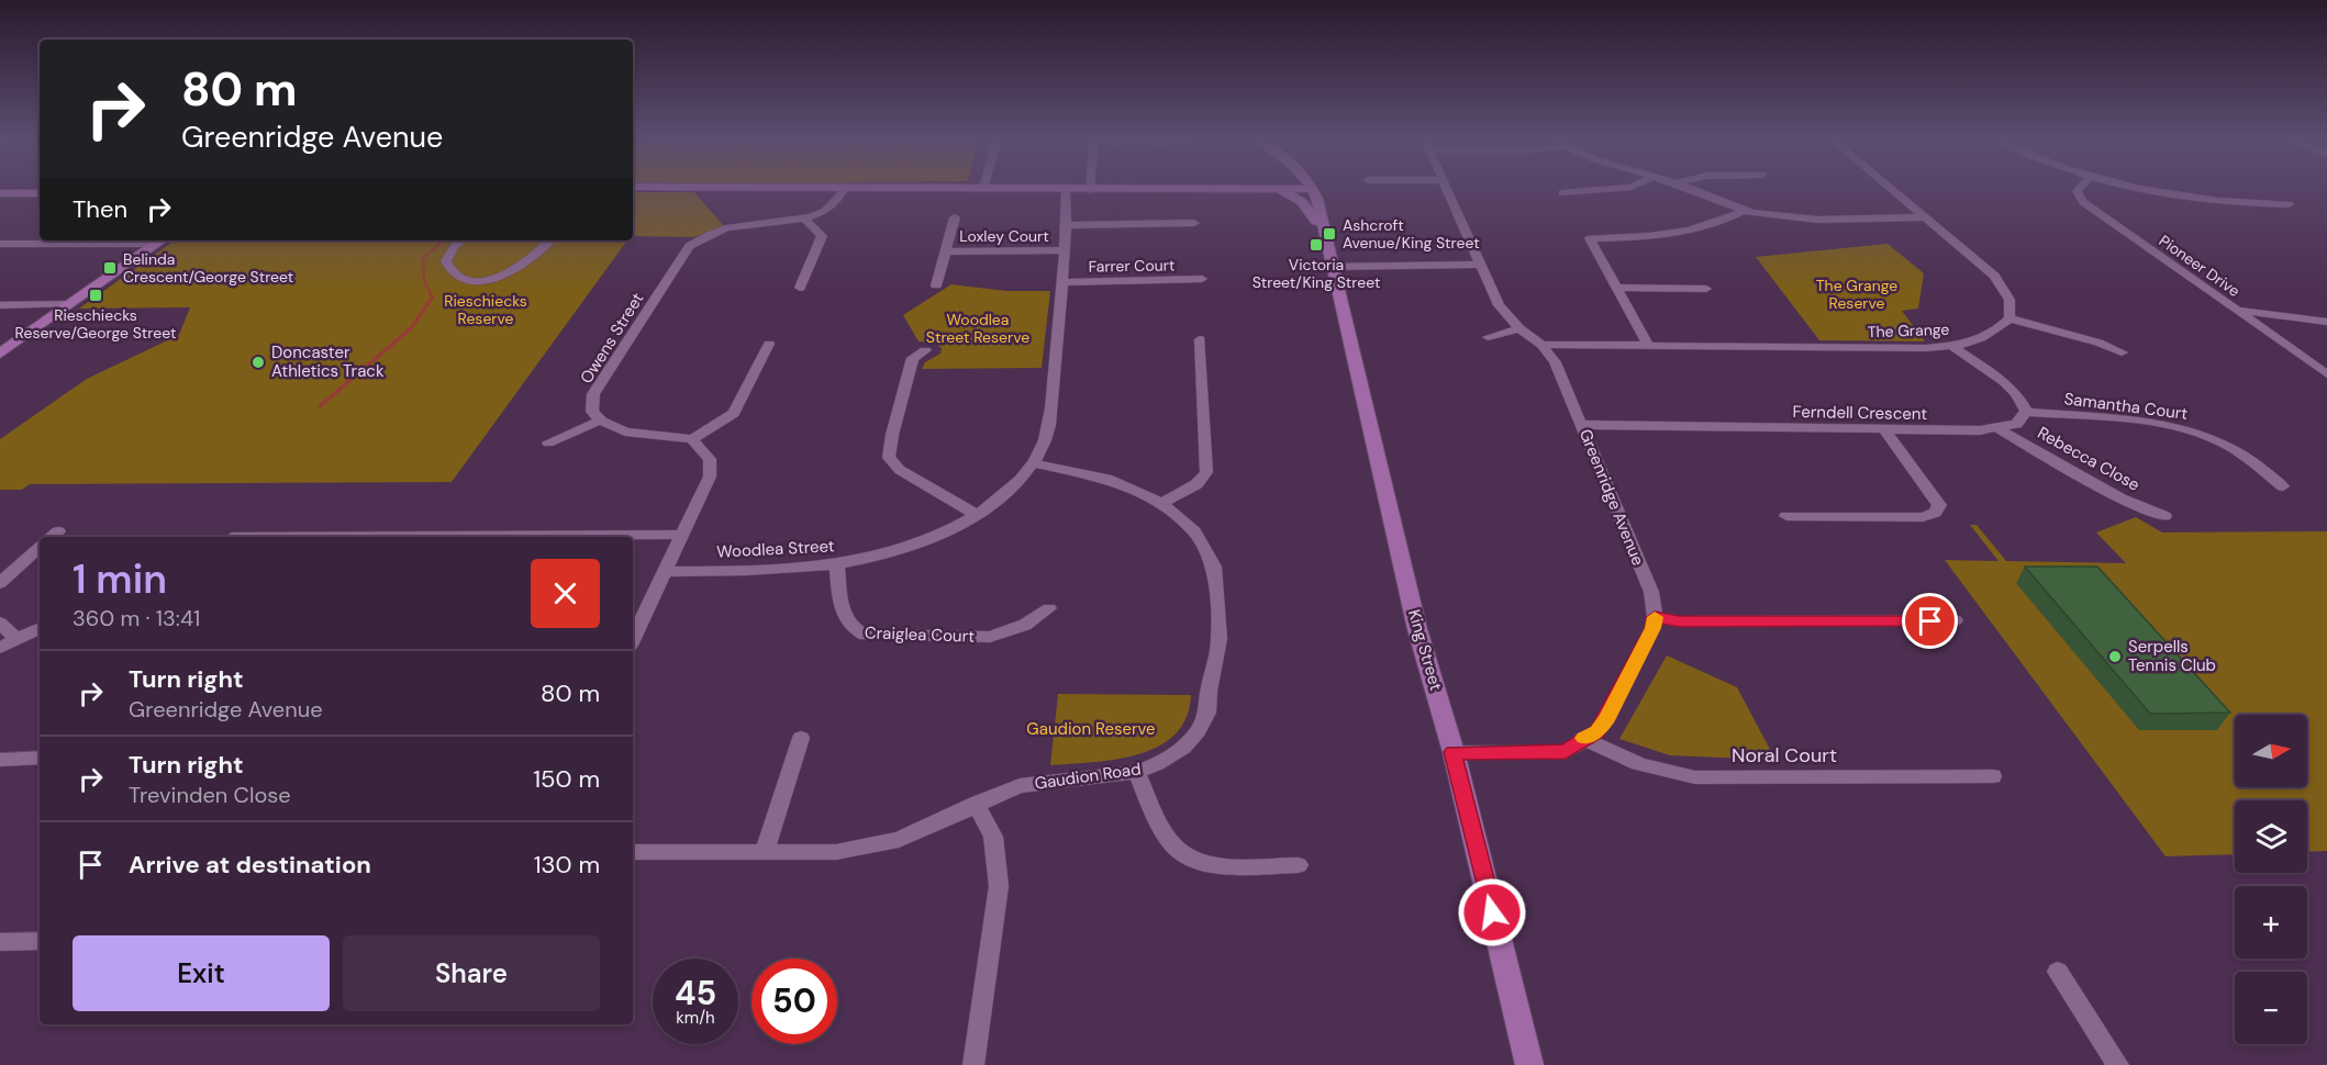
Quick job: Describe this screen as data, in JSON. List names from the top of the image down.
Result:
{
  "streets": {
    "main road": ["King Street"],
    "street": [
      "Loxley Court",
      "Farrer Court",
      "Pioneer Drive",
      "The Grange",
      "Owens Street",
      "Samantha Court",
      "Ferndell Crescent",
      "Rebecca Close",
      "Greenridge Avenue",
      "Woodlea Street",
      "Craiglea Court",
      "Noral Court",
      "Gaudion Road"
    ]
  },
  "crossings": [
    ["Loxley Court", "Woodlea Street"],
    ["Farrer Court", "Woodlea Street"],
    ["The Grange", "Greenridge Avenue"],
    ["Ferndell Crescent", "Rebecca Close"],
    ["Ferndell Crescent", "Greenridge Avenue"],
    ["Woodlea Street", "Craiglea Court"],
    ["Woodlea Street", "Gaudion Road"]
  ],
  "parks": [
    "The Grange Reserve",
    "Rieschiecks Reserve",
    "Woodlea Street Reserve",
    "Gaudion Reserve"
  ],
  "places": {
    "transit": [
      "Ashcroft Avenue/King Street",
      "Victoria Street/King Street",
      "Belinda Crescent/George Street",
      "Rieschiecks Reserve/George Street"
    ],
    "other": ["Doncaster Athletics Track", "Serpells Tennis Club"]
  },
  "north": "right",
  "page": {
    "turn": ["80 m", "Greenridge Avenue"],
    "then": "Then",
    "heading": ["1 min", "360 m · 13:41"],
    "list": [
      {
        "name": "Turn right",
        "note": "Greenridge Avenue",
        "value": "80 m"
      },
      {
        "name": "Turn right",
        "note": "Trevinden Close",
        "value": "150 m"
      },
      {
        "name": "Arrive at destination",
        "value": "130 m"
      }
    ],
    "map_buttons": ["+", "−"],
    "buttons": ["Exit", "Share"],
    "speed": "45 km/h",
    "limit": "50"
  }
}
